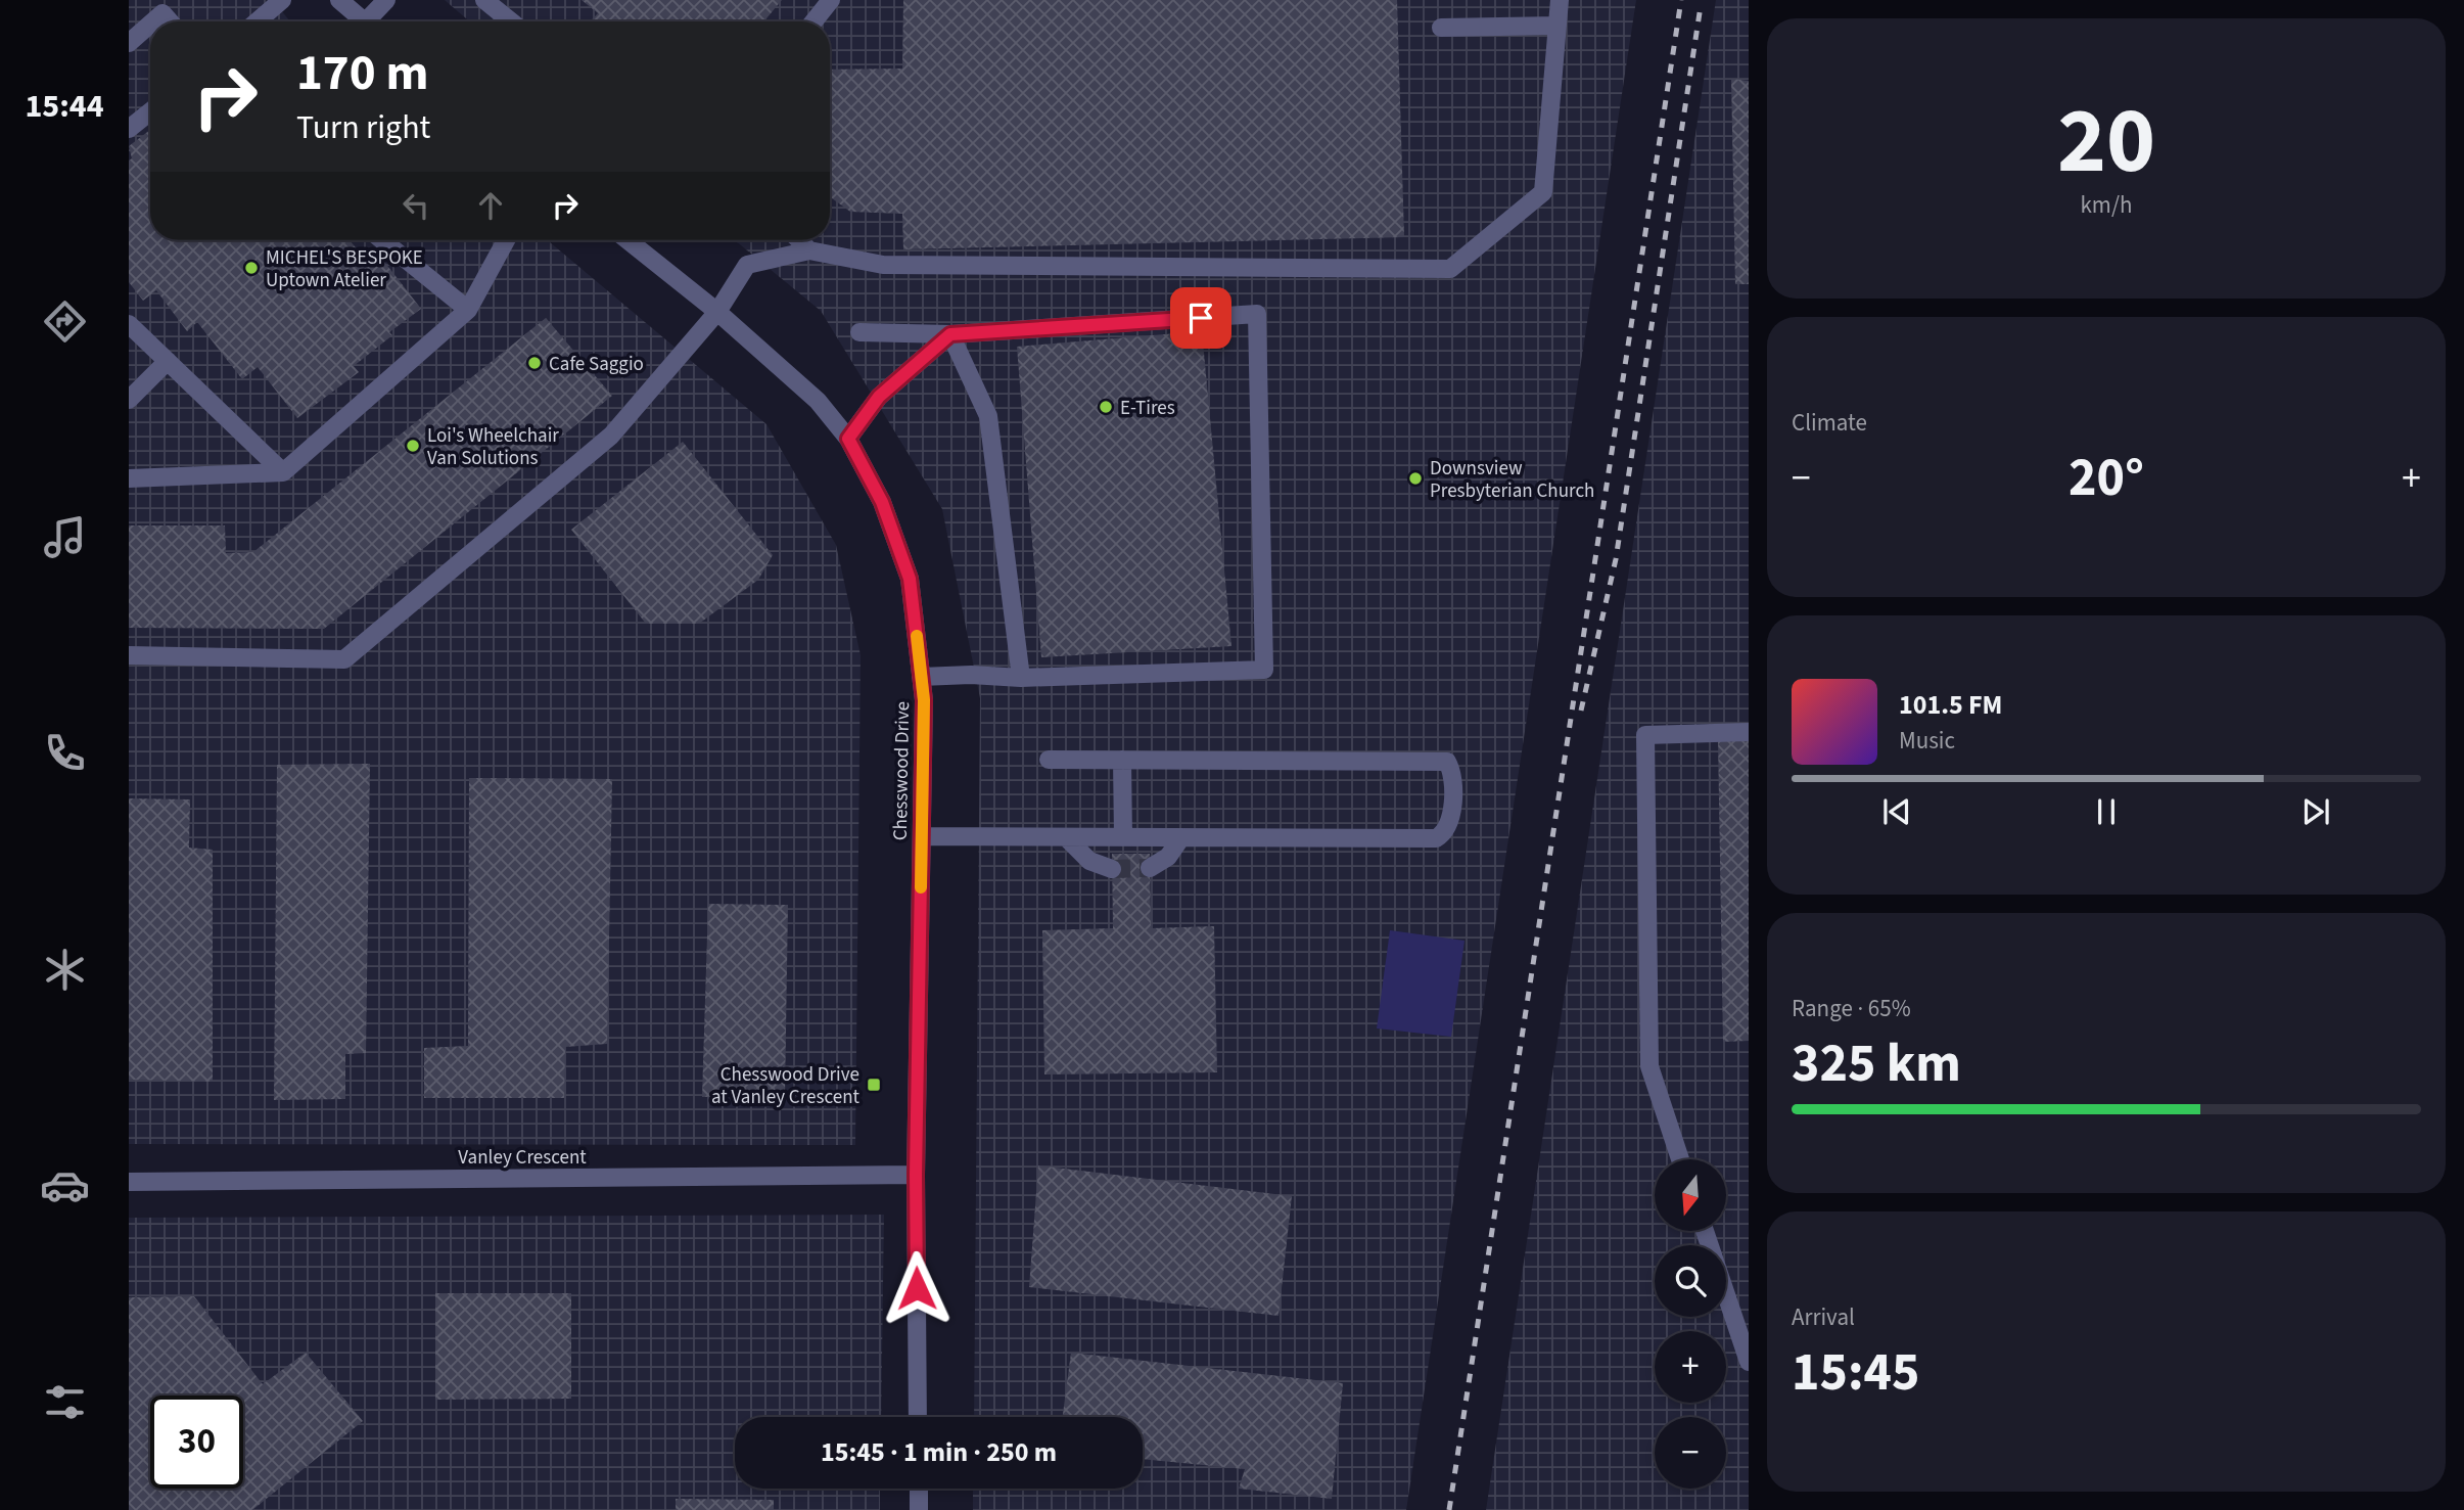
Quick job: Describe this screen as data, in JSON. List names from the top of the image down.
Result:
{
  "streets": {
    "street": ["Chesswood Drive", "Vanley Crescent"]
  },
  "crossings": [
    ["Chesswood Drive", "Vanley Crescent"]
  ],
  "places": {
    "other": [
      "MICHEL'S BESPOKE Uptown Atelier",
      "Cafe Saggio",
      "E-Tires",
      "Loi's Wheelchair Van Solutions",
      "Downsview Presbyterian Church"
    ],
    "transit": ["Chesswood Drive at Vanley Crescent"]
  },
  "north": "bottom",
  "page": {
    "tabs": "15:44",
    "tile": [
      ["20", "km/h"],
      "Climate",
      ["Range · 65%", "325 km"],
      ["Arrival", "15:45"]
    ],
    "turn": ["170 m", "Turn right"],
    "heat": ["−", "20°", "+"],
    "song": ["101.5 FM", "Music"],
    "map_buttons": ["+", "−"],
    "limit": "30",
    "trip": "15:45 · 1 min · 250 m"
  }
}
